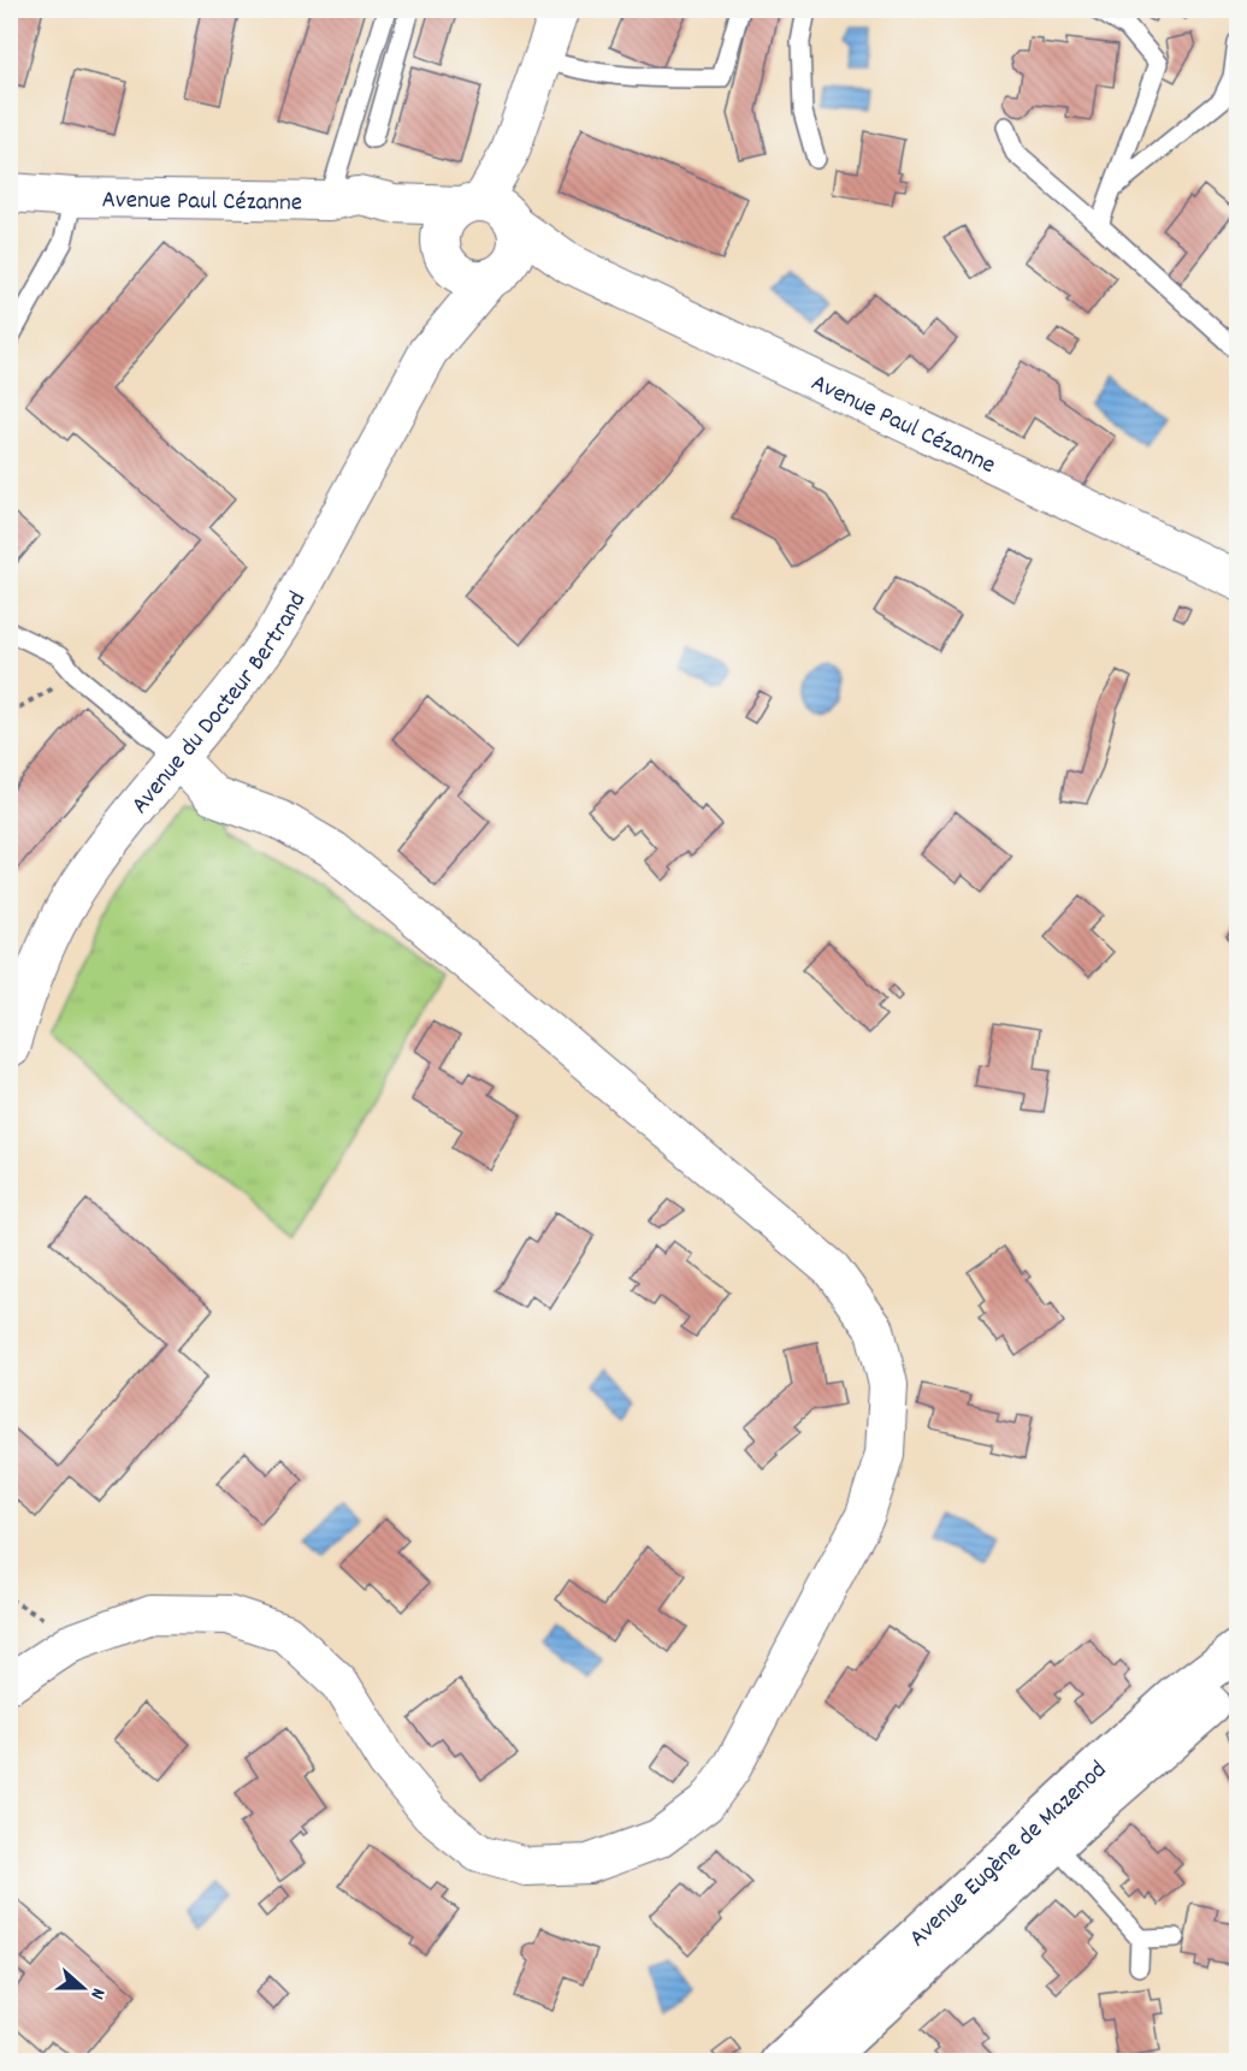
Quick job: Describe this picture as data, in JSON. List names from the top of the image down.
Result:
{
  "streets": {
    "street": ["Avenue Paul Cézanne", "Avenue du Docteur Bertrand", "Avenue Eugène de Mazenod"]
  },
  "crossings": [
    ["Avenue Paul Cézanne", "Avenue du Docteur Bertrand"]
  ],
  "north": "right"
}
